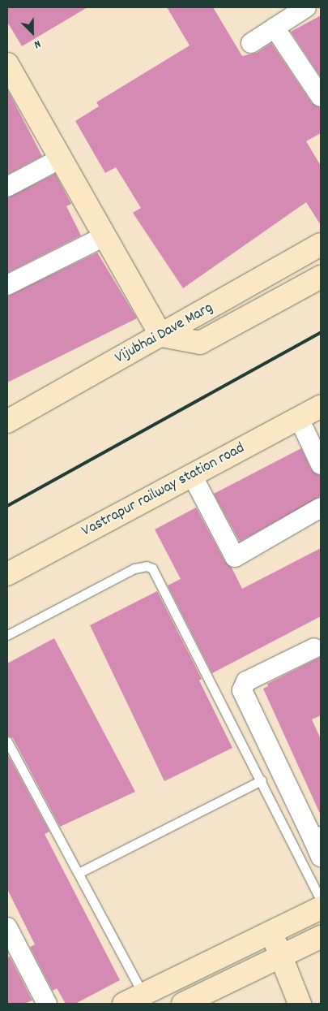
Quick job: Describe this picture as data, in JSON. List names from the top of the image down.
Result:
{
  "streets": {
    "street": ["Vijubhai Dave Marg", "Vastrapur railway station road"]
  },
  "north": "bottom right"
}
